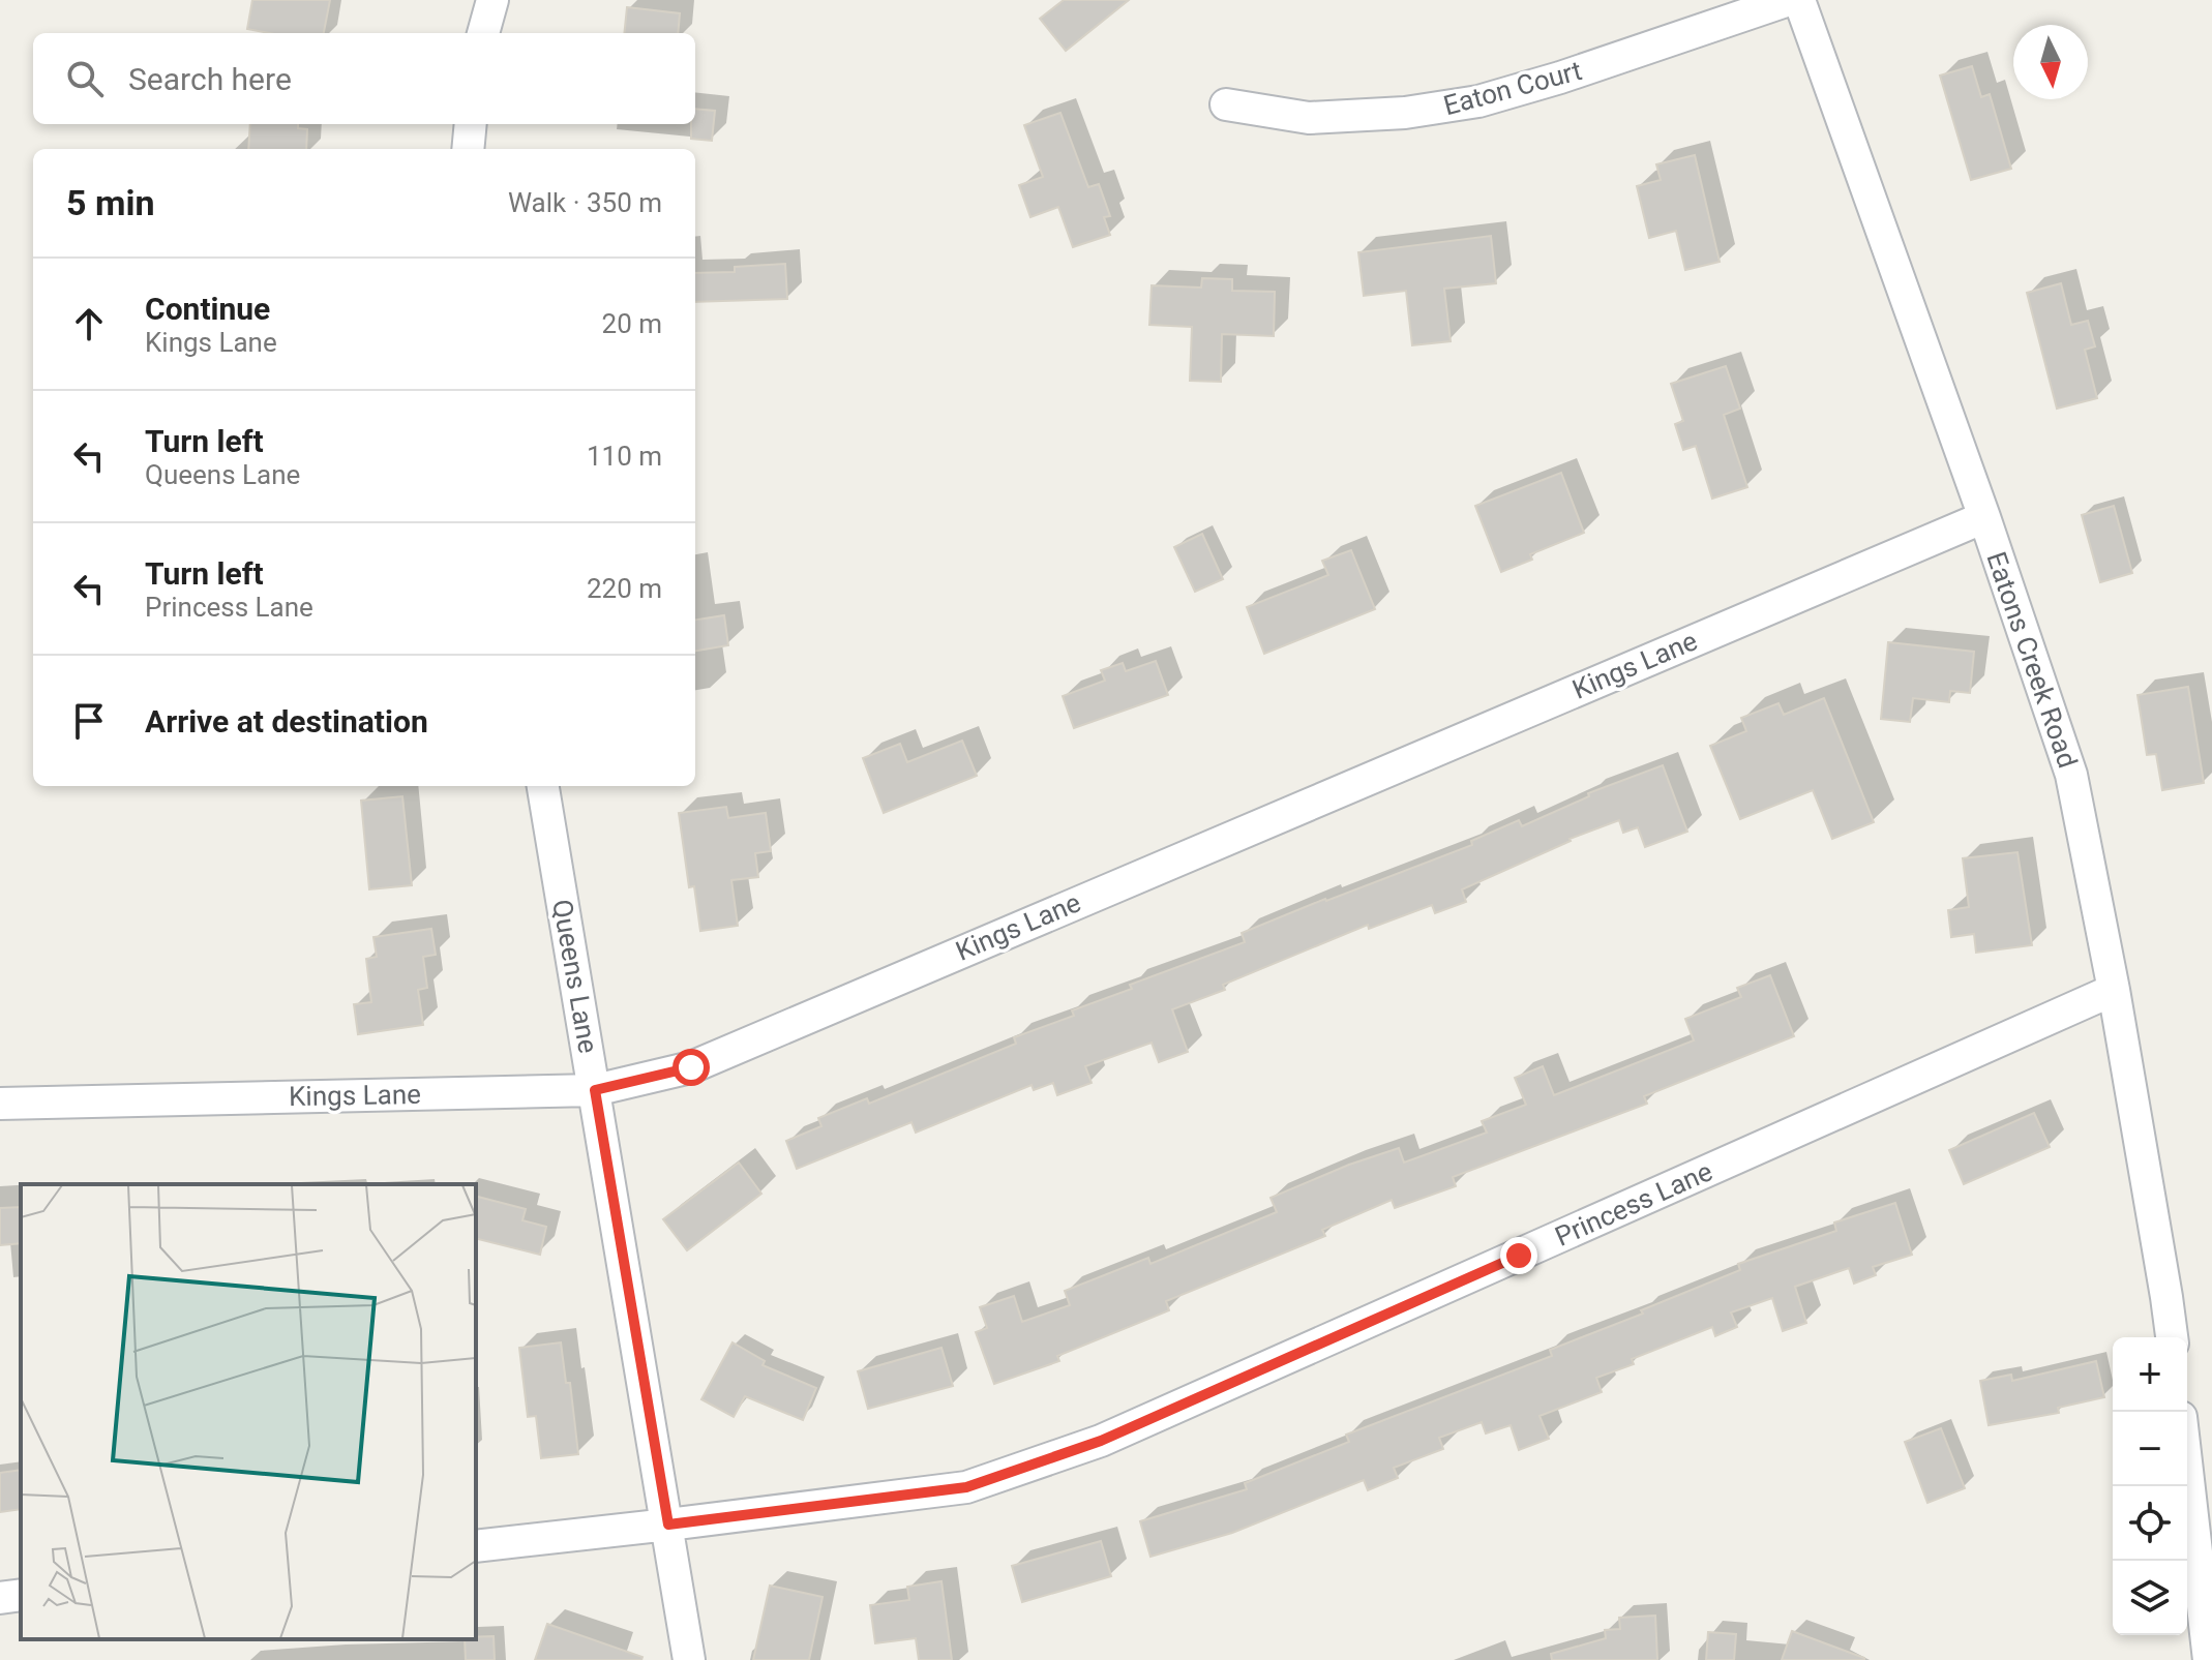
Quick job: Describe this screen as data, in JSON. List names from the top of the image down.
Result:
{
  "streets": {
    "street": [
      "Eaton Court",
      "Eatons Creek Road",
      "Kings Lane",
      "Queens Lane",
      "Princess Lane"
    ]
  },
  "crossings": [
    ["Eatons Creek Road", "Kings Lane"],
    ["Eatons Creek Road", "Princess Lane"],
    ["Kings Lane", "Queens Lane"],
    ["Queens Lane", "Princess Lane"]
  ],
  "north": "bottom",
  "page": {
    "search": "Search here",
    "heading": ["5 min", "Walk · 350 m"],
    "list": [
      ["Continue", "Kings Lane", "20 m"],
      ["Turn left", "Queens Lane", "110 m"],
      ["Turn left", "Princess Lane", "220 m"],
      "Arrive at destination"
    ],
    "map_buttons": ["+", "−"]
  }
}
